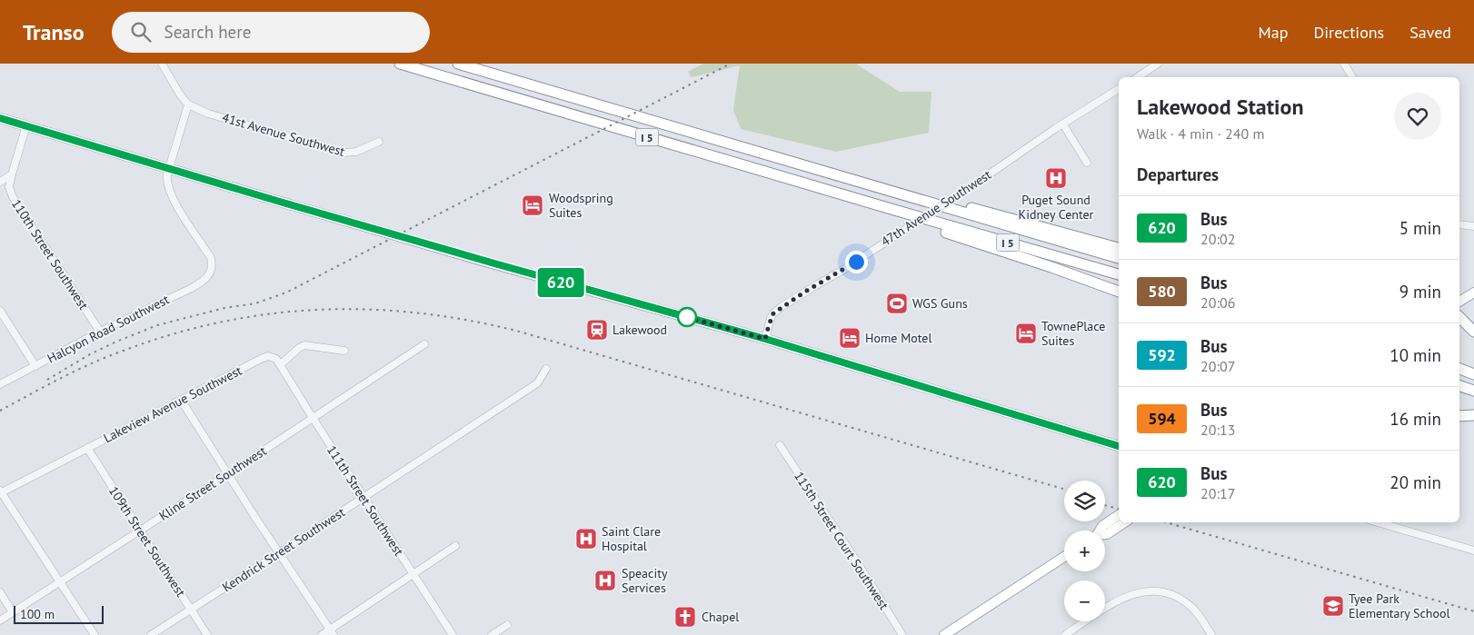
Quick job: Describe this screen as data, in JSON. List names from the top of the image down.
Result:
{
  "streets": {
    "highway": ["I 5"],
    "street": [
      "41st Avenue Southwest",
      "47th Avenue Southwest",
      "110th Street Southwest",
      "Halcyon Road Southwest",
      "Lakeview Avenue Southwest",
      "Kline Street Southwest",
      "111th Street Southwest",
      "115th Street Court Southwest",
      "109th Street Southwest",
      "Kendrick Street Southwest"
    ]
  },
  "crossings": [
    ["110th Street Southwest", "Halcyon Road Southwest"],
    ["Lakeview Avenue Southwest", "111th Street Southwest"],
    ["Lakeview Avenue Southwest", "109th Street Southwest"],
    ["Kline Street Southwest", "111th Street Southwest"],
    ["Kline Street Southwest", "109th Street Southwest"],
    ["111th Street Southwest", "Kendrick Street Southwest"],
    ["109th Street Southwest", "Kendrick Street Southwest"]
  ],
  "places": {
    "hospital": ["Puget Sound Kidney Center", "Saint Clare Hospital", "Speacity Services"],
    "hotel": ["Woodspring Suites", "TownePlace Suites", "Home Motel"],
    "sports": ["WGS Guns"],
    "station": ["Lakewood"],
    "school or university": ["Tyee Park Elementary School"],
    "church": ["Chapel"]
  },
  "lines": ["bus line 620"],
  "scale_bar": "100 m",
  "page": {
    "header": "Transo",
    "search": "Search here",
    "nav": ["Map", "Directions", "Saved"],
    "on_map": "620",
    "heading": [
      ["Lakewood Station", "Walk · 4 min · 240 m"],
      "Departures"
    ],
    "list": [
      {
        "mark": "620",
        "name": "Bus",
        "note": "20:02",
        "value": "5 min"
      },
      {
        "mark": "580",
        "name": "Bus",
        "note": "20:06",
        "value": "9 min"
      },
      {
        "mark": "592",
        "name": "Bus",
        "note": "20:07",
        "value": "10 min"
      },
      {
        "mark": "594",
        "name": "Bus",
        "note": "20:13",
        "value": "16 min"
      },
      {
        "mark": "620",
        "name": "Bus",
        "note": "20:17",
        "value": "20 min"
      }
    ],
    "map_buttons": ["+", "−"],
    "scale": "100 m"
  }
}
